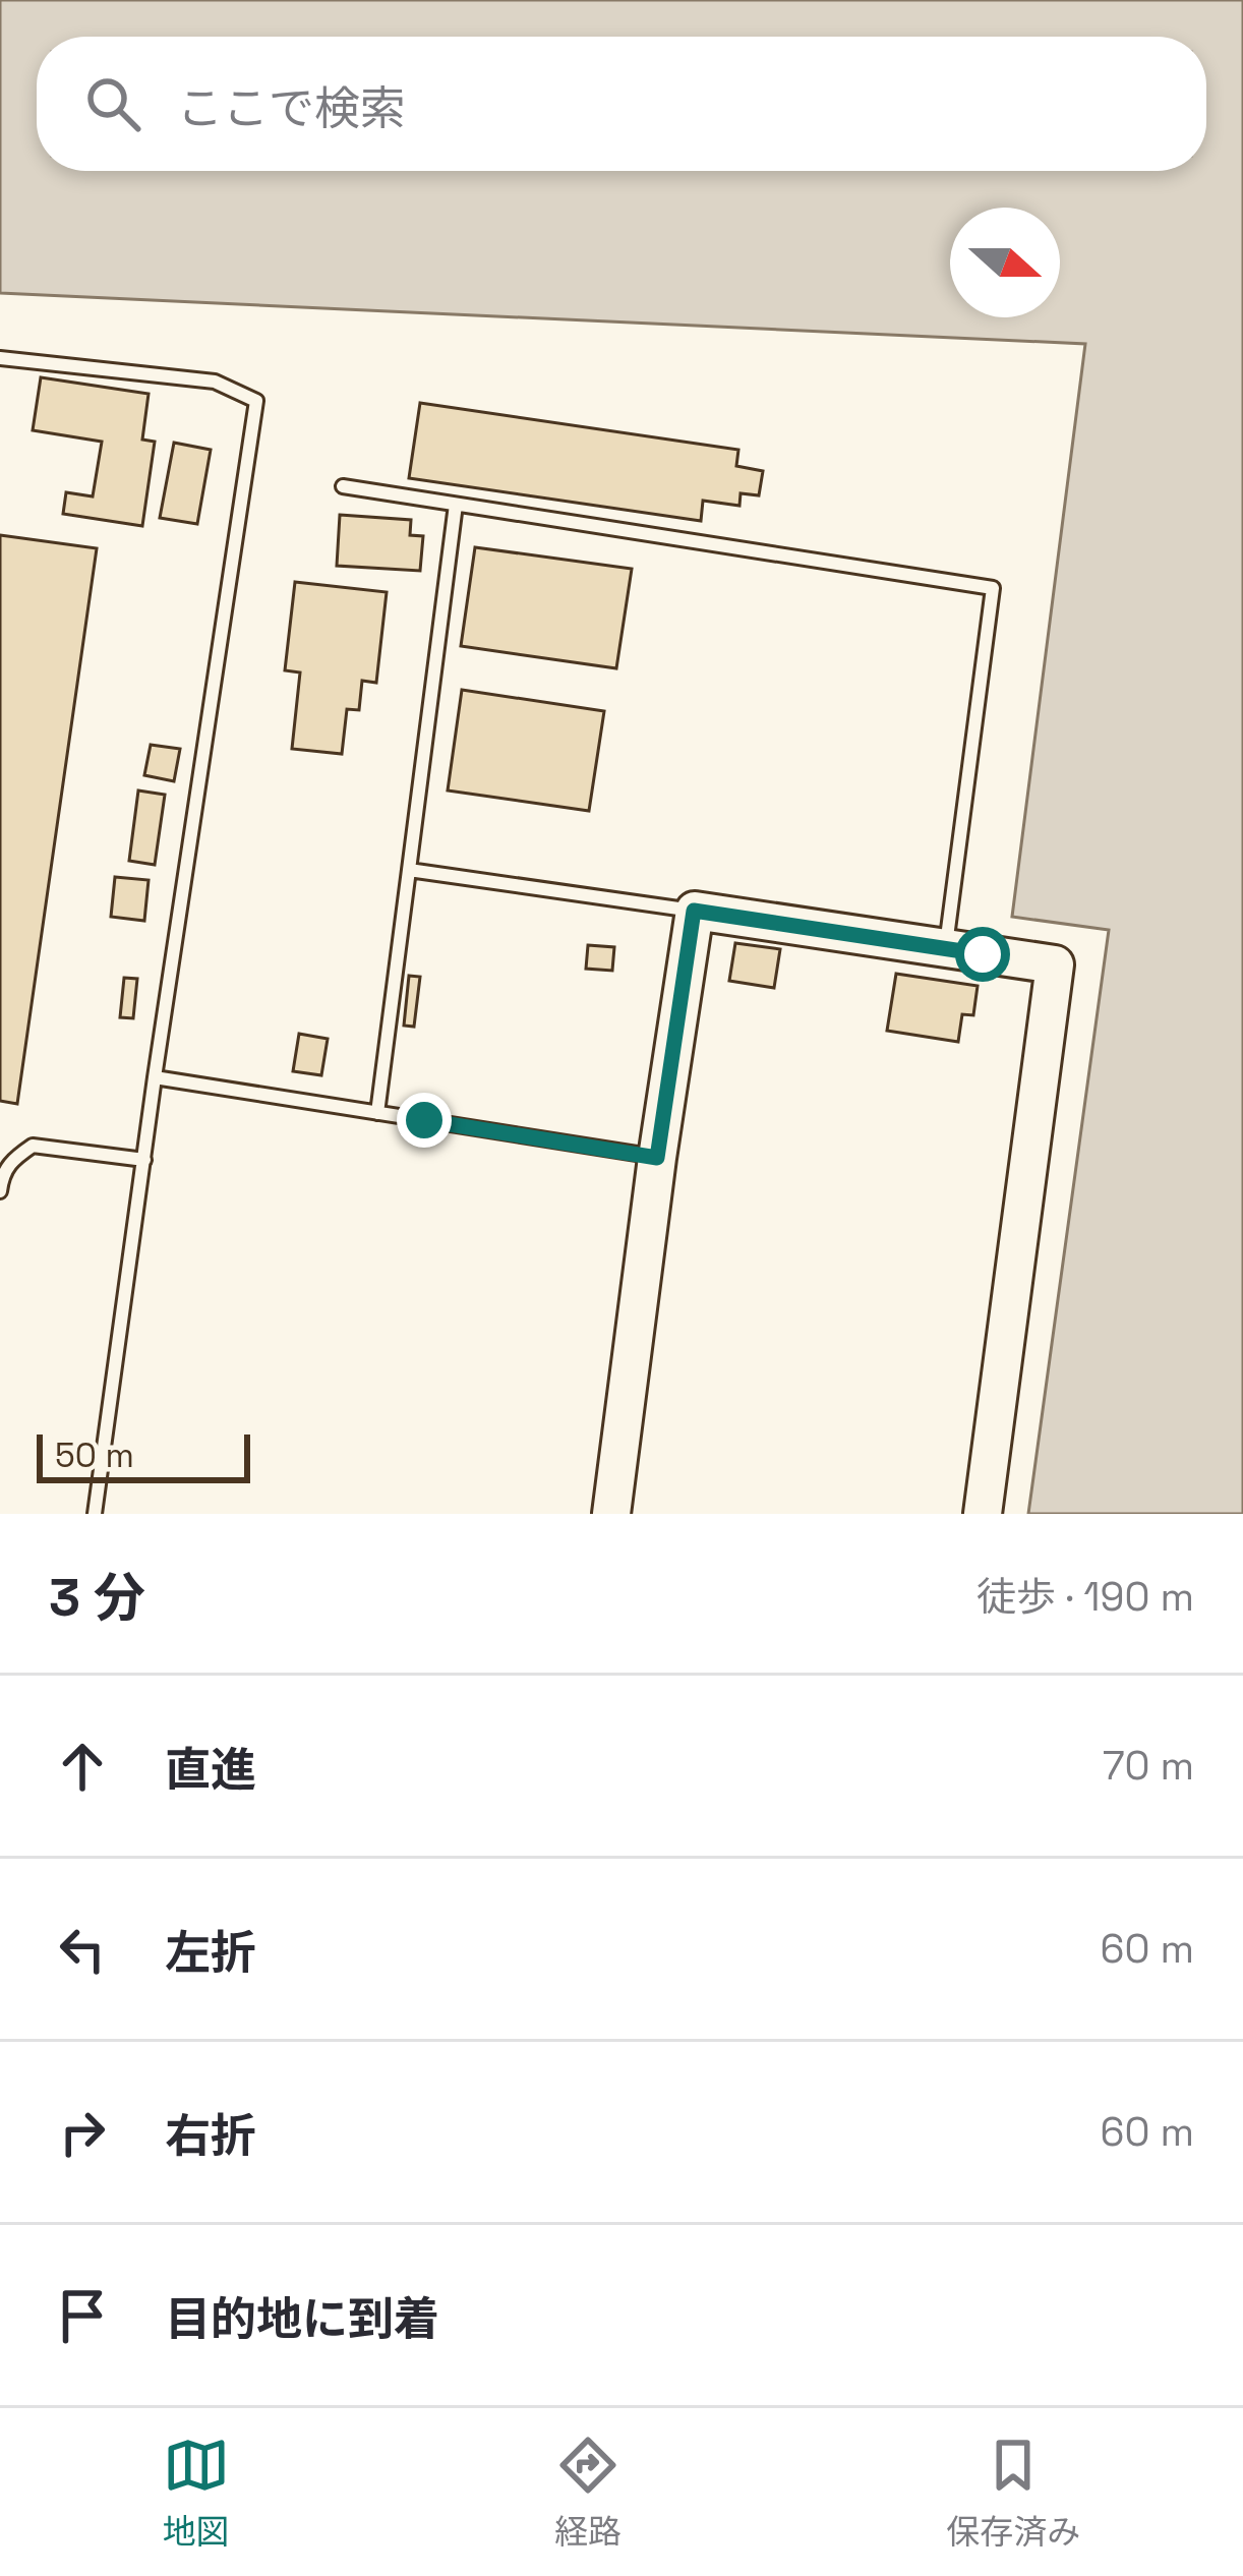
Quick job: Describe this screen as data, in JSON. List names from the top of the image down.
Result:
{
  "scale_bar": "50 m",
  "north": "right",
  "page": {
    "search": "ここで検索",
    "scale": "50 m",
    "heading": ["3 分", "徒歩 · 190 m"],
    "list": [
      ["直進", "70 m"],
      ["左折", "60 m"],
      ["右折", "60 m"],
      "目的地に到着"
    ],
    "nav": ["地図", "経路", "保存済み"]
  }
}
